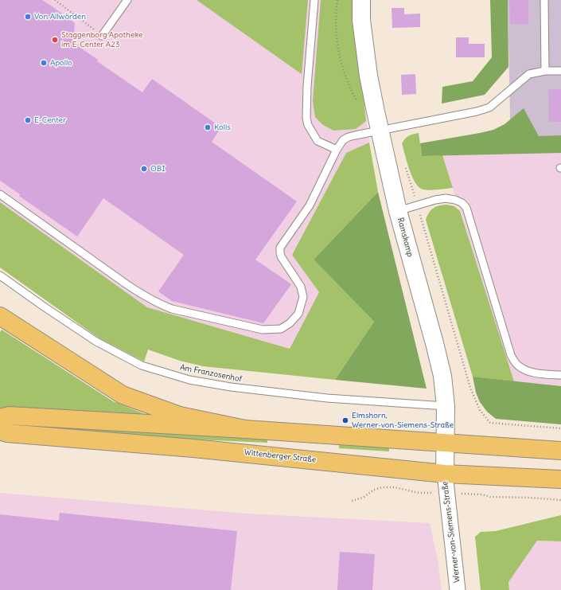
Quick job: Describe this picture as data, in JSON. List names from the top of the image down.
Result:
{
  "streets": {
    "main road": ["Wittenberger Straße"],
    "street": ["Ramskamp", "Werner-von-Siemens-Straße"],
    "lane": ["Am Franzosenhof"]
  },
  "crossings": [
    ["Ramskamp", "Am Franzosenhof"],
    ["Ramskamp", "Wittenberger Straße"],
    ["Ramskamp", "Werner-von-Siemens-Straße"],
    ["Wittenberger Straße", "Werner-von-Siemens-Straße"]
  ],
  "places": [
    "Von Allwörden",
    "Staggenborg Apotheke im E-Center A23",
    "Apollo",
    "E-Center",
    "Kolls",
    "OBI",
    "Elmshorn, Werner-von-Siemens-Straße"
  ]
}
